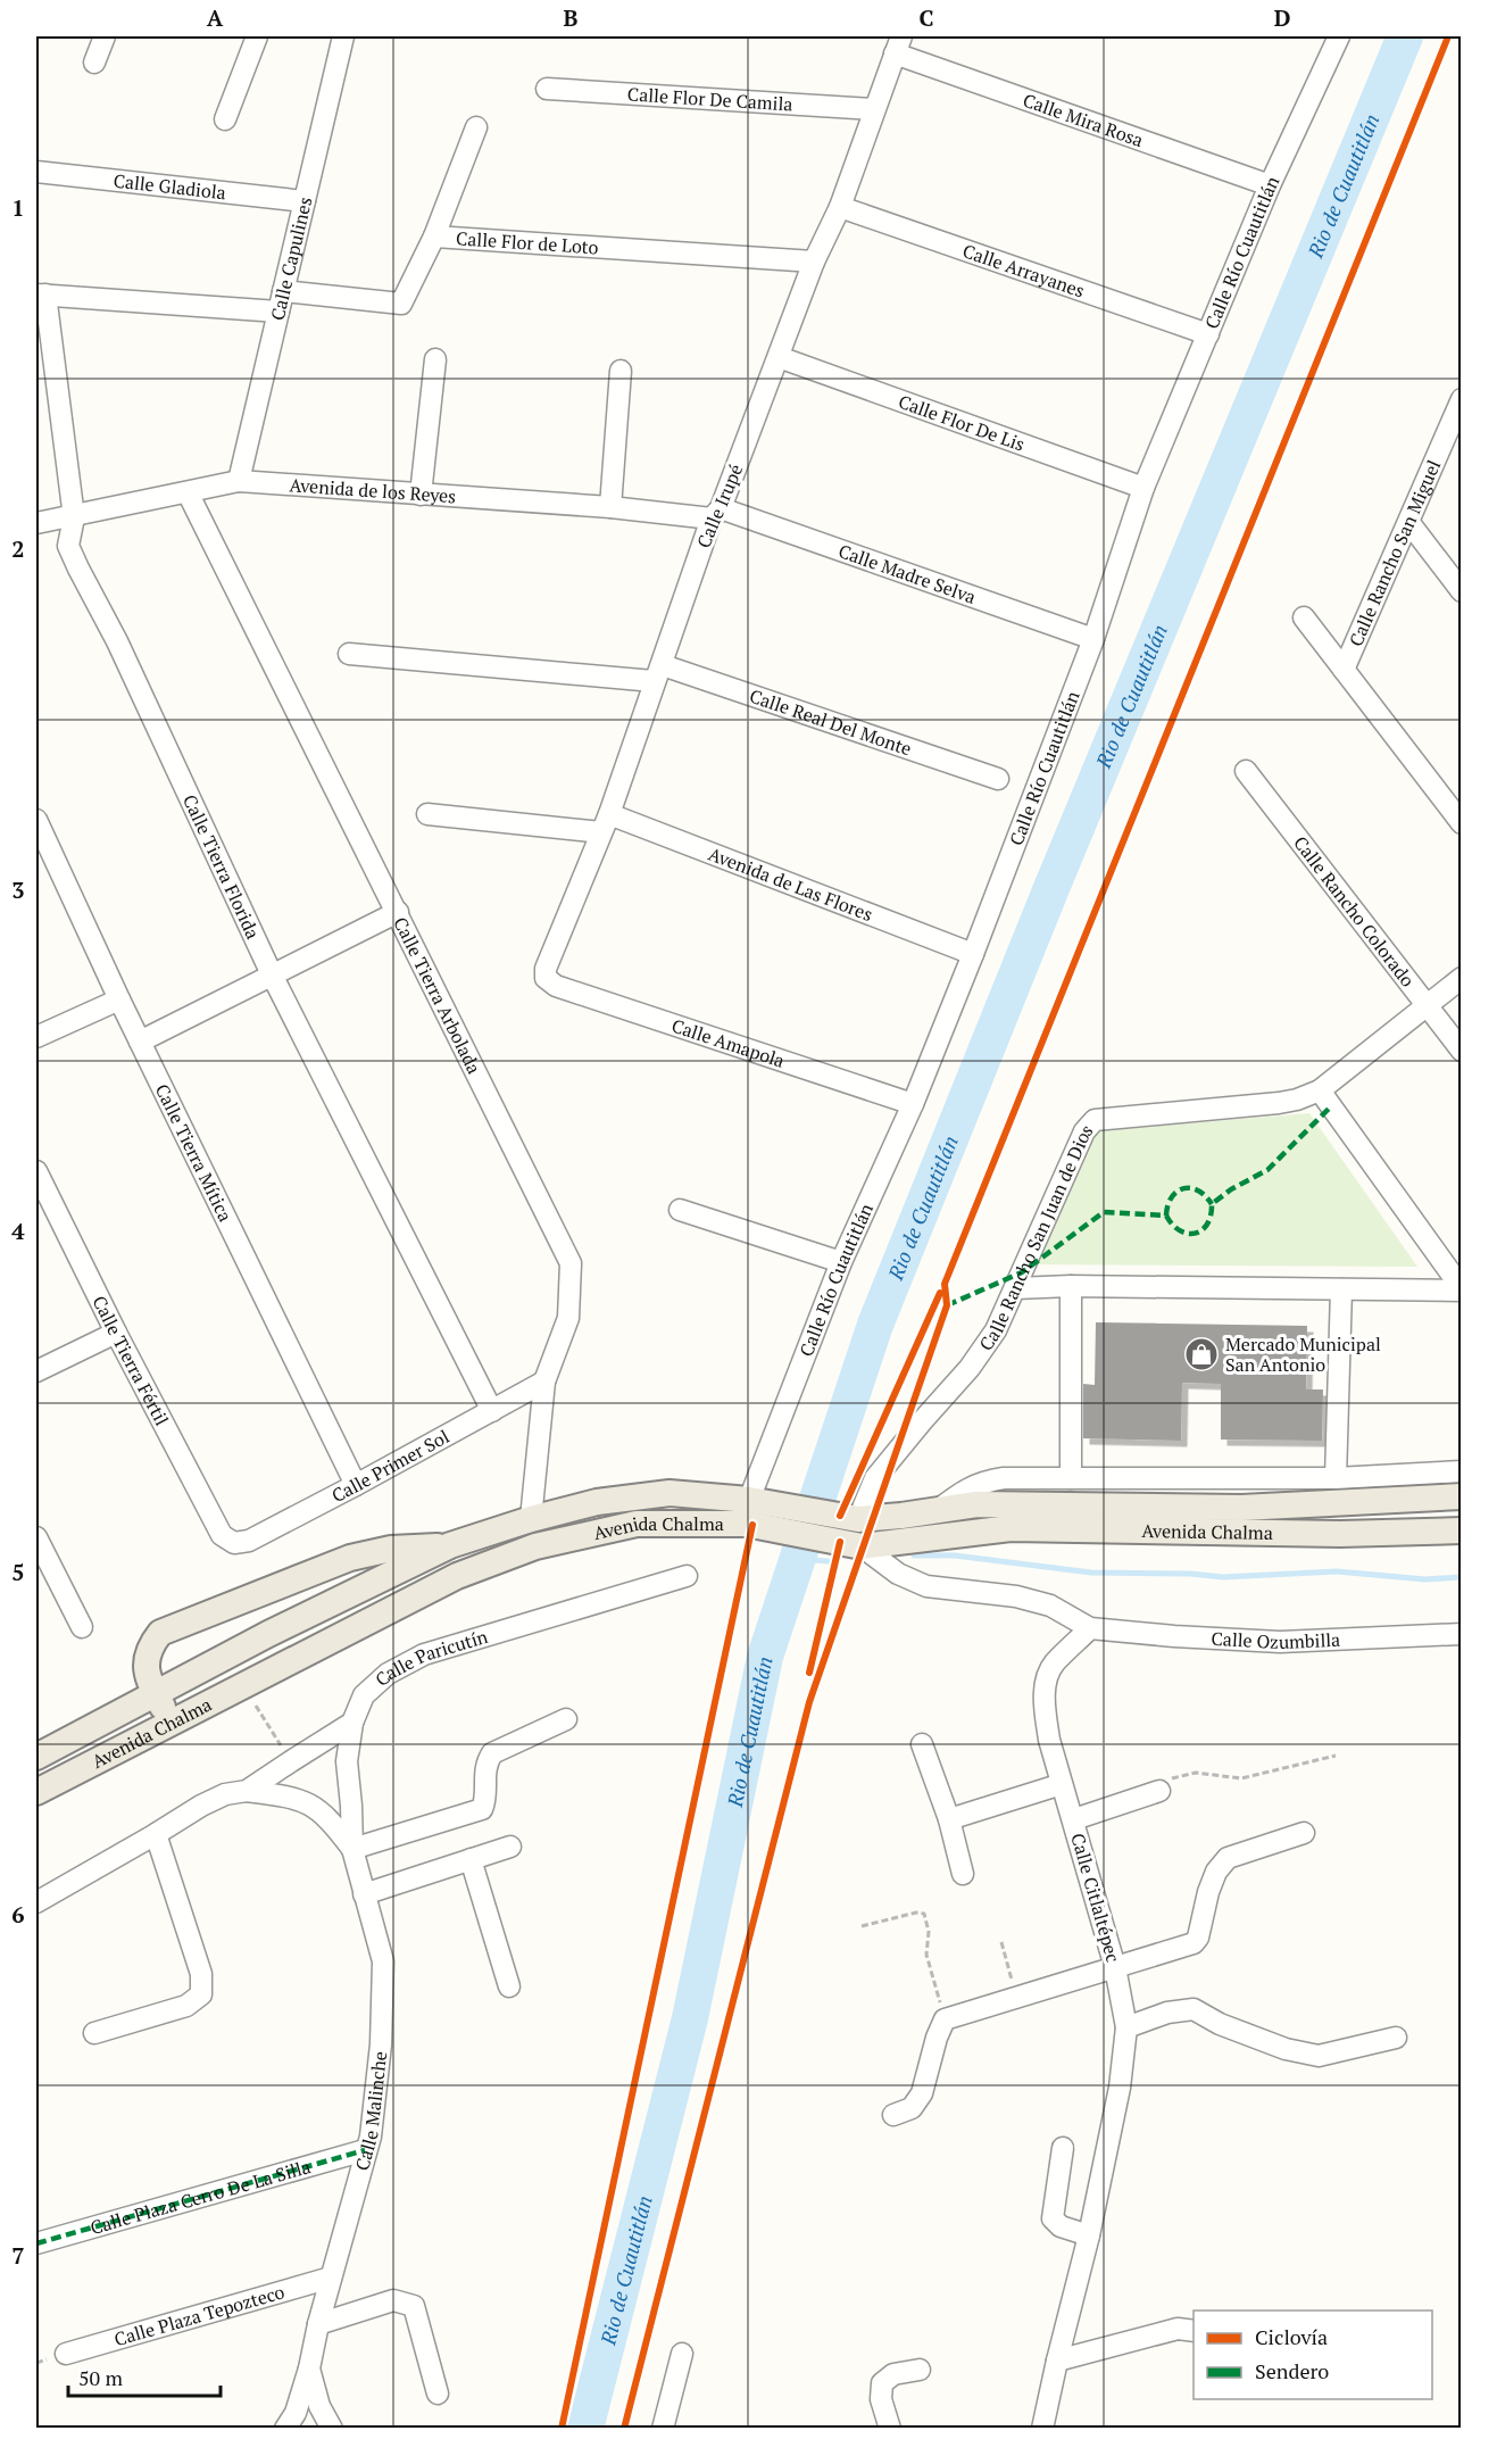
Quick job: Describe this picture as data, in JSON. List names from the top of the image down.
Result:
{
  "streets": {
    "main road": ["Avenida Chalma"],
    "street": [
      "Calle Flor De Camila",
      "Calle Mira Rosa",
      "Calle Gladiola",
      "Calle Flor de Loto",
      "Calle Río Cuautitlán",
      "Calle Capulines",
      "Calle Arrayanes",
      "Calle Flor De Lis",
      "Avenida de los Reyes",
      "Calle Irupé",
      "Calle Rancho San Miguel",
      "Calle Madre Selva",
      "Calle Real Del Monte",
      "Calle Tierra Florida",
      "Avenida de Las Flores",
      "Calle Rancho Colorado",
      "Calle Tierra Arbolada",
      "Calle Amapola",
      "Calle Tierra Mítica",
      "Calle Rancho San Juan de Dios",
      "Calle Tierra Fértil",
      "Calle Primer Sol",
      "Calle Ozumbilla",
      "Calle Paricutín",
      "Calle Citlaltépec",
      "Calle Malinche",
      "Calle Plaza Cerro De La Silla",
      "Calle Plaza Tepozteco"
    ]
  },
  "crossings": [
    ["Calle Flor De Camila", "Calle Irupé"],
    ["Calle Mira Rosa", "Calle Río Cuautitlán"],
    ["Calle Mira Rosa", "Calle Irupé"],
    ["Calle Gladiola", "Calle Capulines"],
    ["Calle Flor de Loto", "Calle Capulines"],
    ["Calle Flor de Loto", "Calle Irupé"],
    ["Calle Río Cuautitlán", "Calle Arrayanes"],
    ["Calle Río Cuautitlán", "Calle Flor De Lis"],
    ["Calle Río Cuautitlán", "Calle Madre Selva"],
    ["Calle Río Cuautitlán", "Avenida de Las Flores"],
    ["Calle Río Cuautitlán", "Calle Amapola"],
    ["Calle Río Cuautitlán", "Avenida Chalma"],
    ["Calle Capulines", "Avenida de los Reyes"],
    ["Calle Arrayanes", "Calle Irupé"],
    ["Calle Flor De Lis", "Calle Irupé"],
    ["Avenida de los Reyes", "Calle Irupé"],
    ["Avenida de los Reyes", "Calle Madre Selva"],
    ["Avenida de los Reyes", "Calle Tierra Florida"],
    ["Avenida de los Reyes", "Calle Tierra Arbolada"],
    ["Calle Irupé", "Calle Madre Selva"],
    ["Calle Irupé", "Calle Real Del Monte"],
    ["Calle Irupé", "Avenida de Las Flores"],
    ["Calle Irupé", "Calle Amapola"],
    ["Calle Tierra Florida", "Calle Primer Sol"],
    ["Calle Rancho Colorado", "Calle Rancho San Juan de Dios"],
    ["Calle Tierra Arbolada", "Calle Primer Sol"],
    ["Calle Tierra Arbolada", "Avenida Chalma"],
    ["Calle Tierra Mítica", "Calle Primer Sol"],
    ["Calle Rancho San Juan de Dios", "Avenida Chalma"],
    ["Calle Tierra Fértil", "Calle Primer Sol"],
    ["Calle Ozumbilla", "Calle Citlaltépec"],
    ["Calle Paricutín", "Calle Malinche"],
    ["Calle Malinche", "Calle Plaza Cerro De La Silla"],
    ["Calle Malinche", "Calle Plaza Tepozteco"]
  ],
  "water": ["Rio de Cuautitlán"],
  "places": {
    "shop": ["Mercado Municipal San Antonio"]
  },
  "legend": ["Ciclovía", "Sendero"],
  "scale_bar": "50 m",
  "grid": {
    "columns": [
      "A",
      "B",
      "C",
      "D"
    ],
    "rows": [
      "1",
      "2",
      "3",
      "4",
      "5",
      "6",
      "7"
    ]
  }
}
